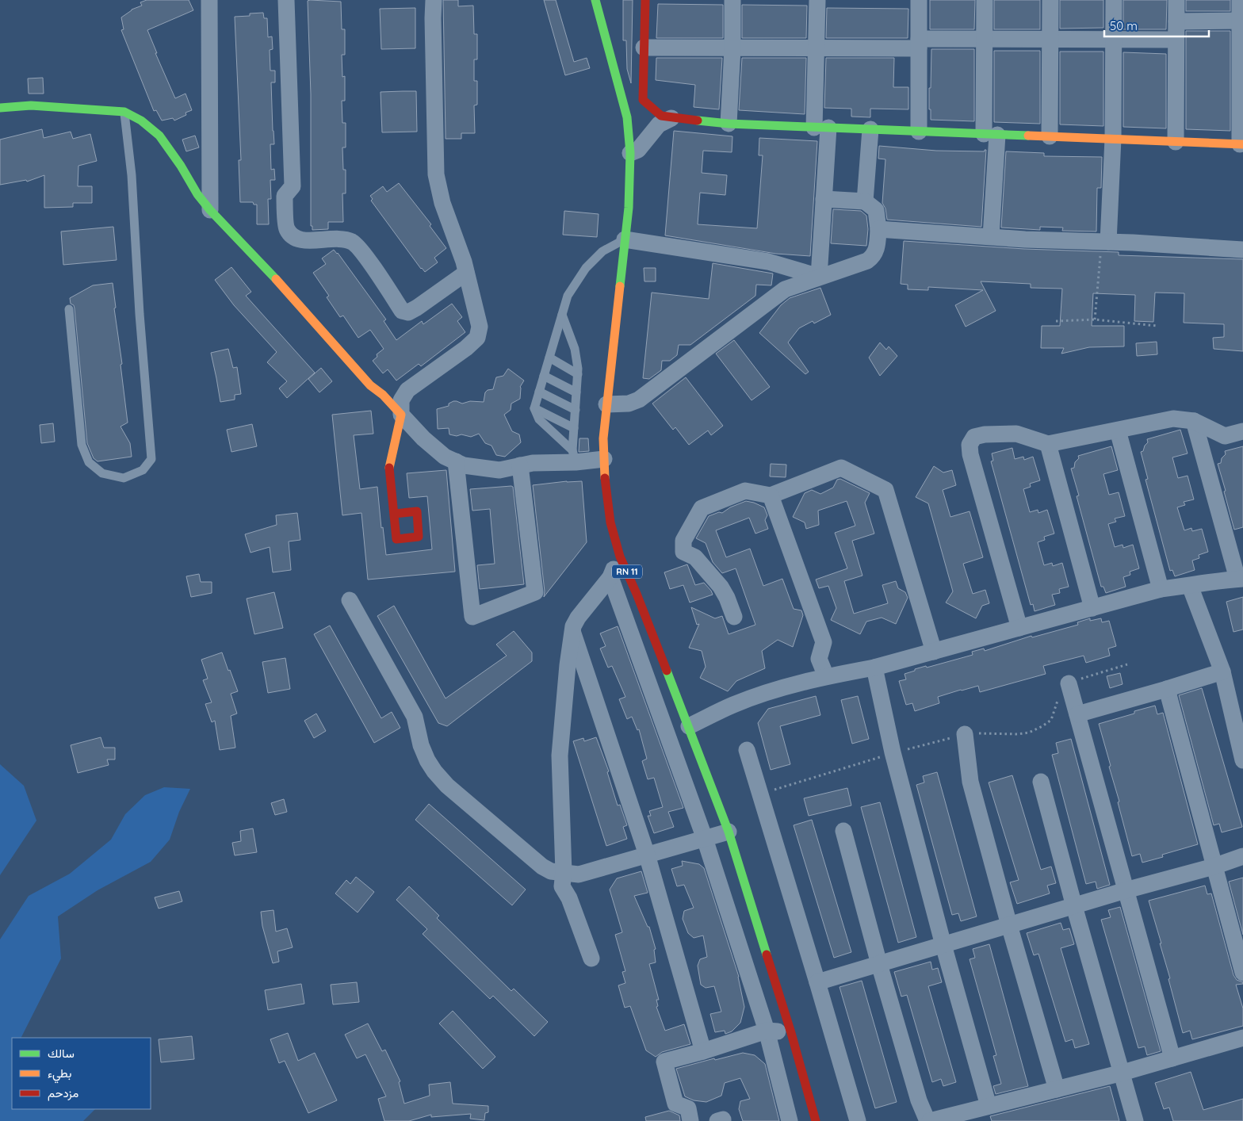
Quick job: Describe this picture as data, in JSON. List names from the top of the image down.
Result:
{
  "streets": {
    "street": ["RN 11"]
  },
  "legend": ["سالك", "بطيء", "مزدحم"],
  "scale_bar": "50 m"
}
